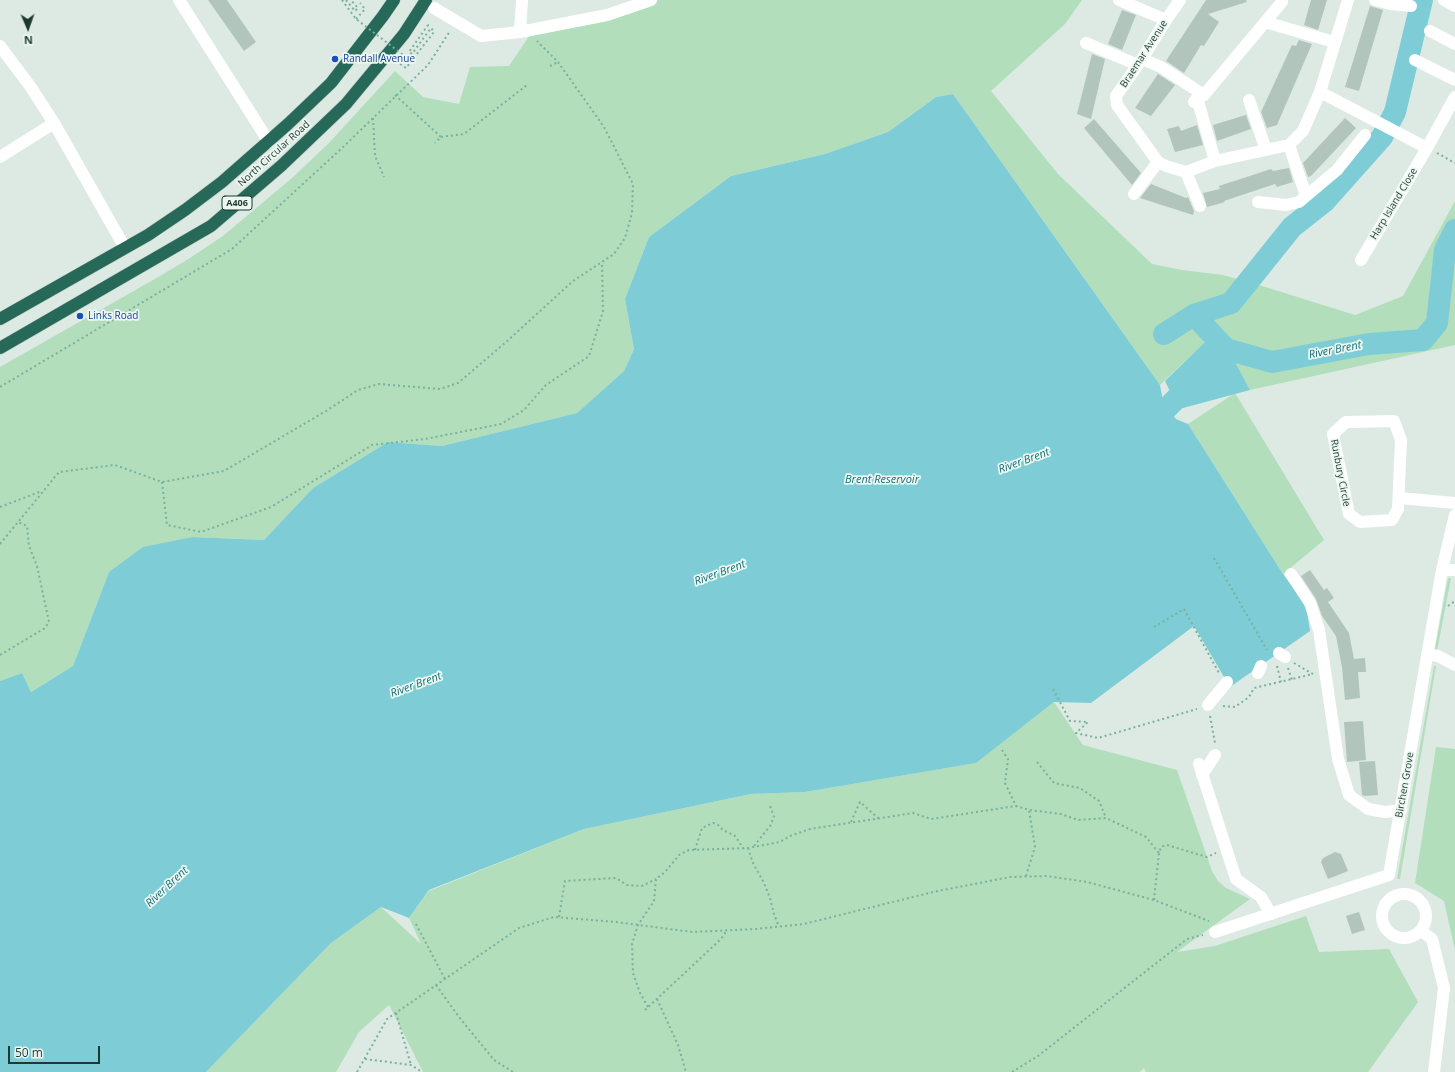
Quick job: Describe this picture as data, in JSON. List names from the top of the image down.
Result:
{
  "streets": {
    "highway": ["North Circular Road", "A406"],
    "street": [
      "Braemar Avenue",
      "Harp Island Close",
      "Runbury Circle",
      "Birchen Grove"
    ]
  },
  "water": ["River Brent", "Brent Reservoir"],
  "places": ["Randall Avenue", "Links Road"],
  "scale_bar": "50 m",
  "north": "bottom"
}
